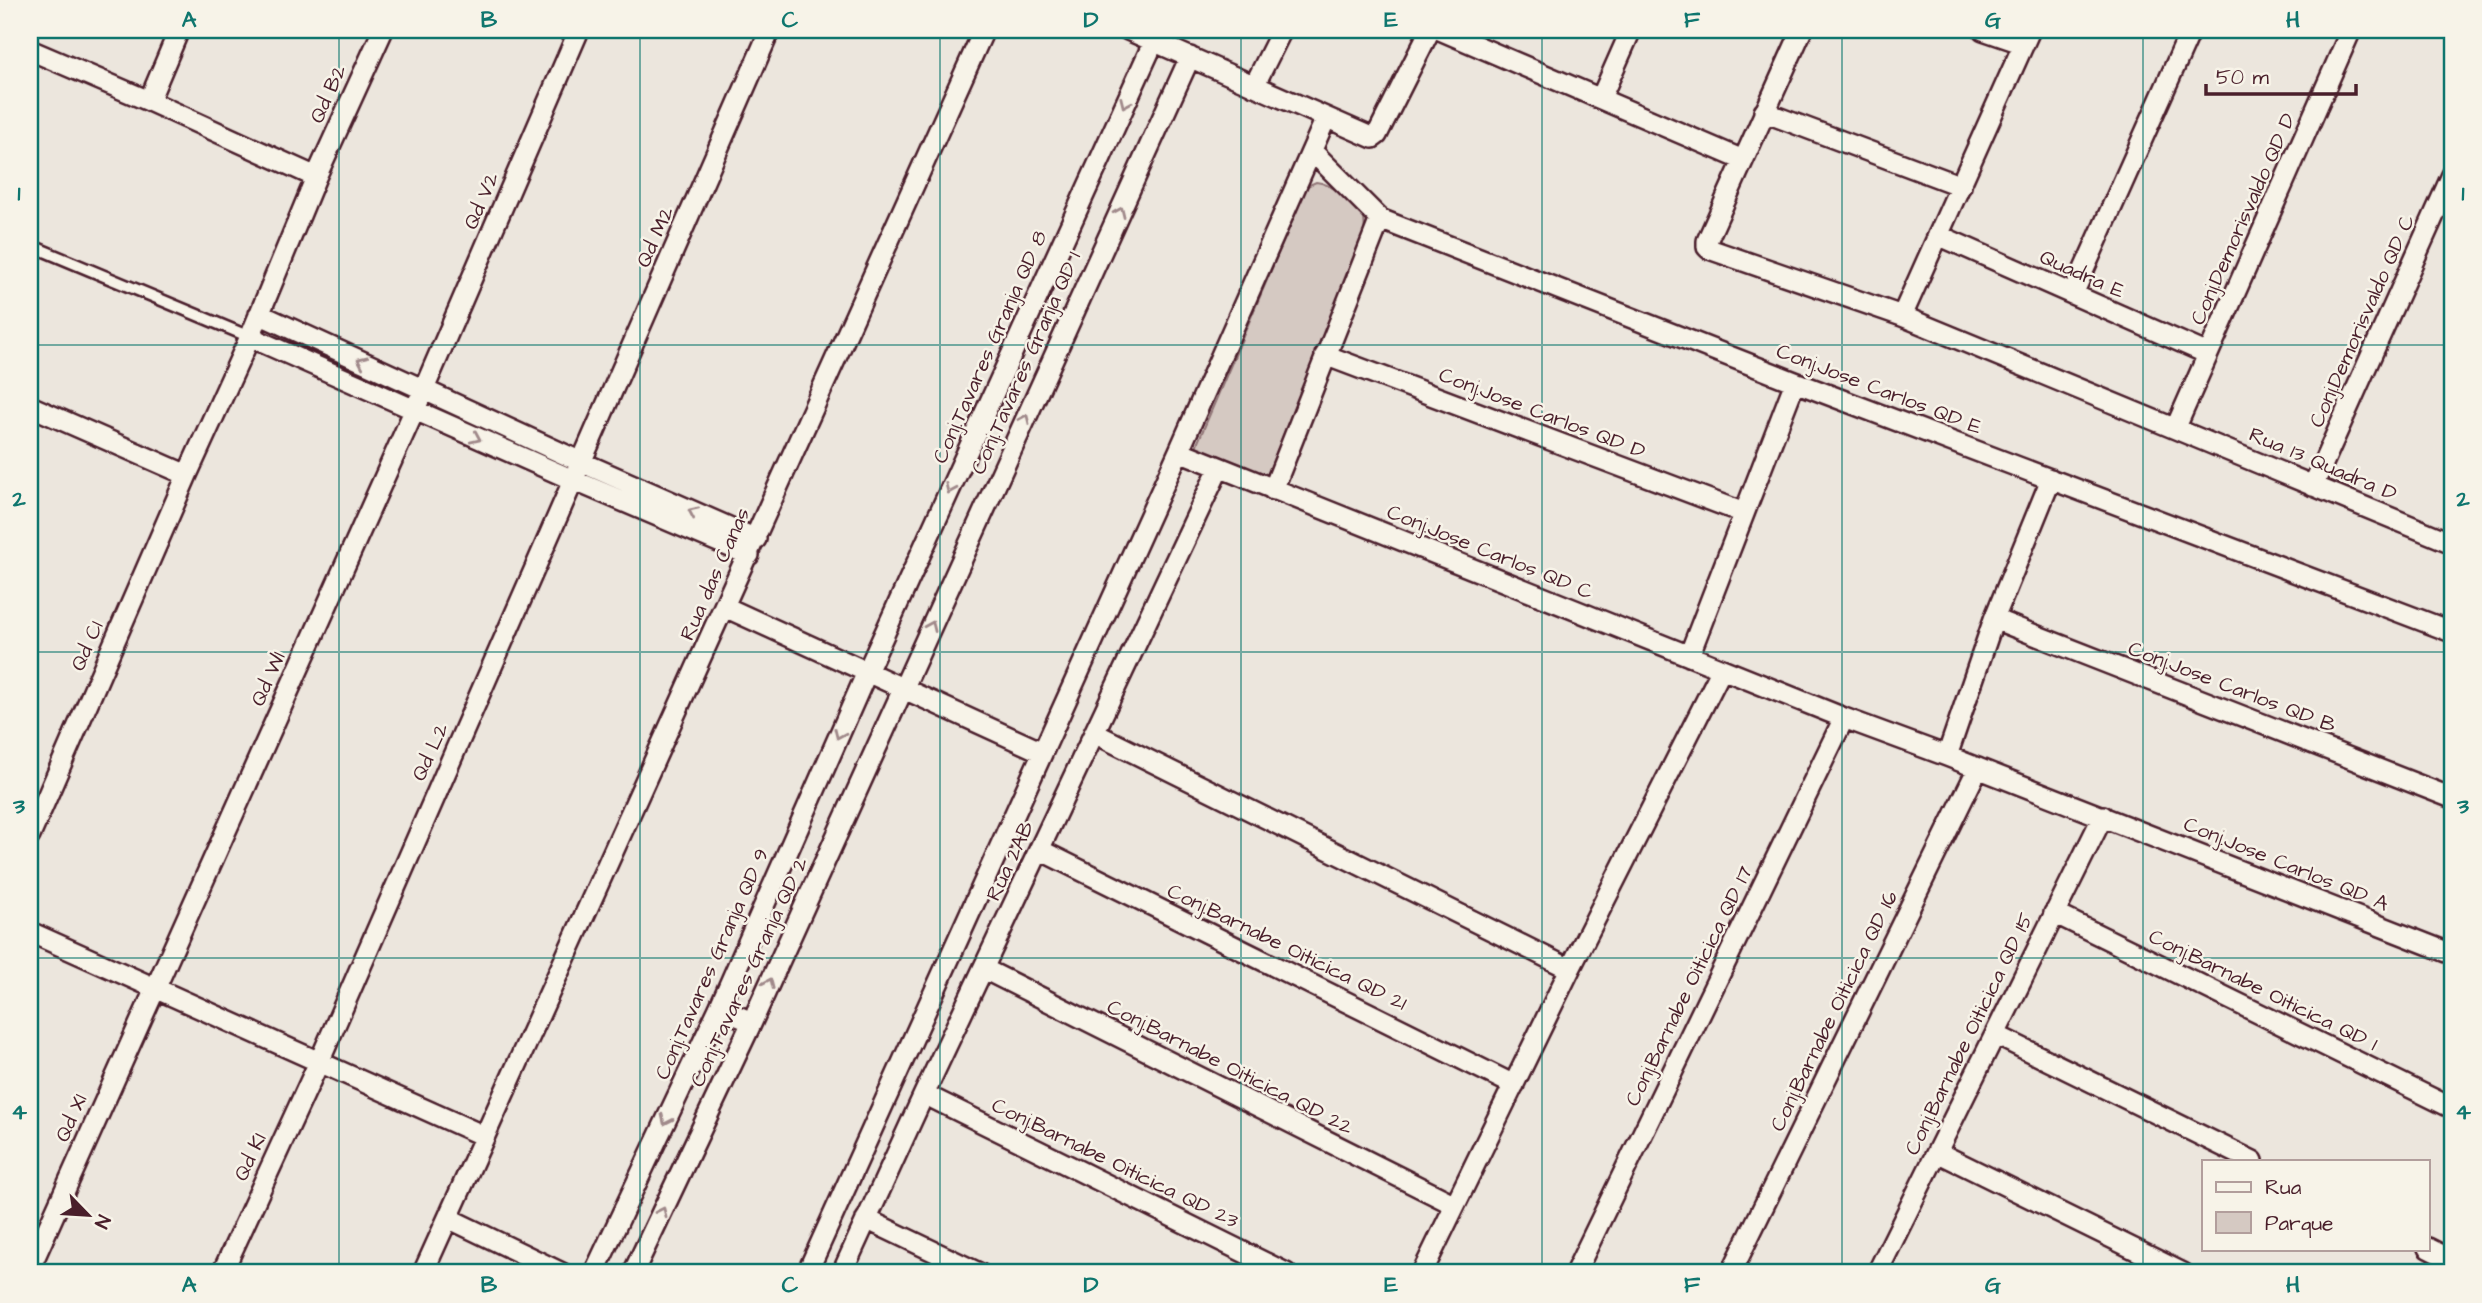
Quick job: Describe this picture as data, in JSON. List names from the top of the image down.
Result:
{
  "streets": {
    "street": [
      "Qd B2",
      "Qd V2",
      "Conj.Demorisvaldo QD D",
      "Qd M2",
      "Quadra E",
      "Conj.Demorisvaldo QD C",
      "Conj.Tavares Granja QD 8",
      "Conj.Tavares Granja QD 1",
      "Conj.Jose Carlos QD E",
      "Conj.Jose Carlos QD D",
      "Rua 13 Quadra D",
      "Conj.Jose Carlos QD C",
      "Rua das Canas",
      "Qd C1",
      "Qd W1",
      "Conj.Jose Carlos QD B",
      "Qd L2",
      "Rua 2AB",
      "Conj.Jose Carlos QD A",
      "Conj.Barnabe Oiticica QD 21",
      "Conj.Tavares Granja QD 9",
      "Conj.Tavares Granja QD 2",
      "Conj.Barnabe Oiticica QD 17",
      "Conj.Barnabe Oiticica QD 1",
      "Conj.Barnabe Oiticica QD 16",
      "Conj.Barnabe Oiticica QD 15",
      "Conj.Barnabe Oiticica QD 22",
      "Qd X1",
      "Qd K1",
      "Conj.Barnabe Oiticica QD 23"
    ]
  },
  "crossings": [
    ["Qd B2", "Qd C1"],
    ["Qd V2", "Qd W1"],
    ["Conj.Demorisvaldo QD D", "Quadra E"],
    ["Conj.Demorisvaldo QD D", "Rua 13 Quadra D"],
    ["Qd M2", "Qd L2"],
    ["Conj.Demorisvaldo QD C", "Rua 13 Quadra D"],
    ["Conj.Tavares Granja QD 8", "Conj.Tavares Granja QD 9"],
    ["Conj.Tavares Granja QD 1", "Conj.Tavares Granja QD 2"],
    ["Conj.Jose Carlos QD C", "Rua 2AB"],
    ["Conj.Jose Carlos QD C", "Conj.Jose Carlos QD A"],
    ["Conj.Jose Carlos QD C", "Conj.Barnabe Oiticica QD 17"],
    ["Qd W1", "Qd X1"],
    ["Qd L2", "Qd K1"],
    ["Rua 2AB", "Conj.Barnabe Oiticica QD 21"],
    ["Rua 2AB", "Conj.Barnabe Oiticica QD 22"],
    ["Rua 2AB", "Conj.Barnabe Oiticica QD 23"],
    ["Conj.Jose Carlos QD A", "Conj.Barnabe Oiticica QD 16"],
    ["Conj.Jose Carlos QD A", "Conj.Barnabe Oiticica QD 15"],
    ["Conj.Barnabe Oiticica QD 1", "Conj.Barnabe Oiticica QD 15"]
  ],
  "one_way": ["Conj.Tavares Granja QD 8", "Conj.Tavares Granja QD 9"],
  "legend": ["Rua", "Parque"],
  "scale_bar": "50 m",
  "north": "bottom right",
  "grid": {
    "columns": [
      "A",
      "B",
      "C",
      "D",
      "E",
      "F",
      "G",
      "H"
    ],
    "rows": [
      "1",
      "2",
      "3",
      "4"
    ]
  }
}
